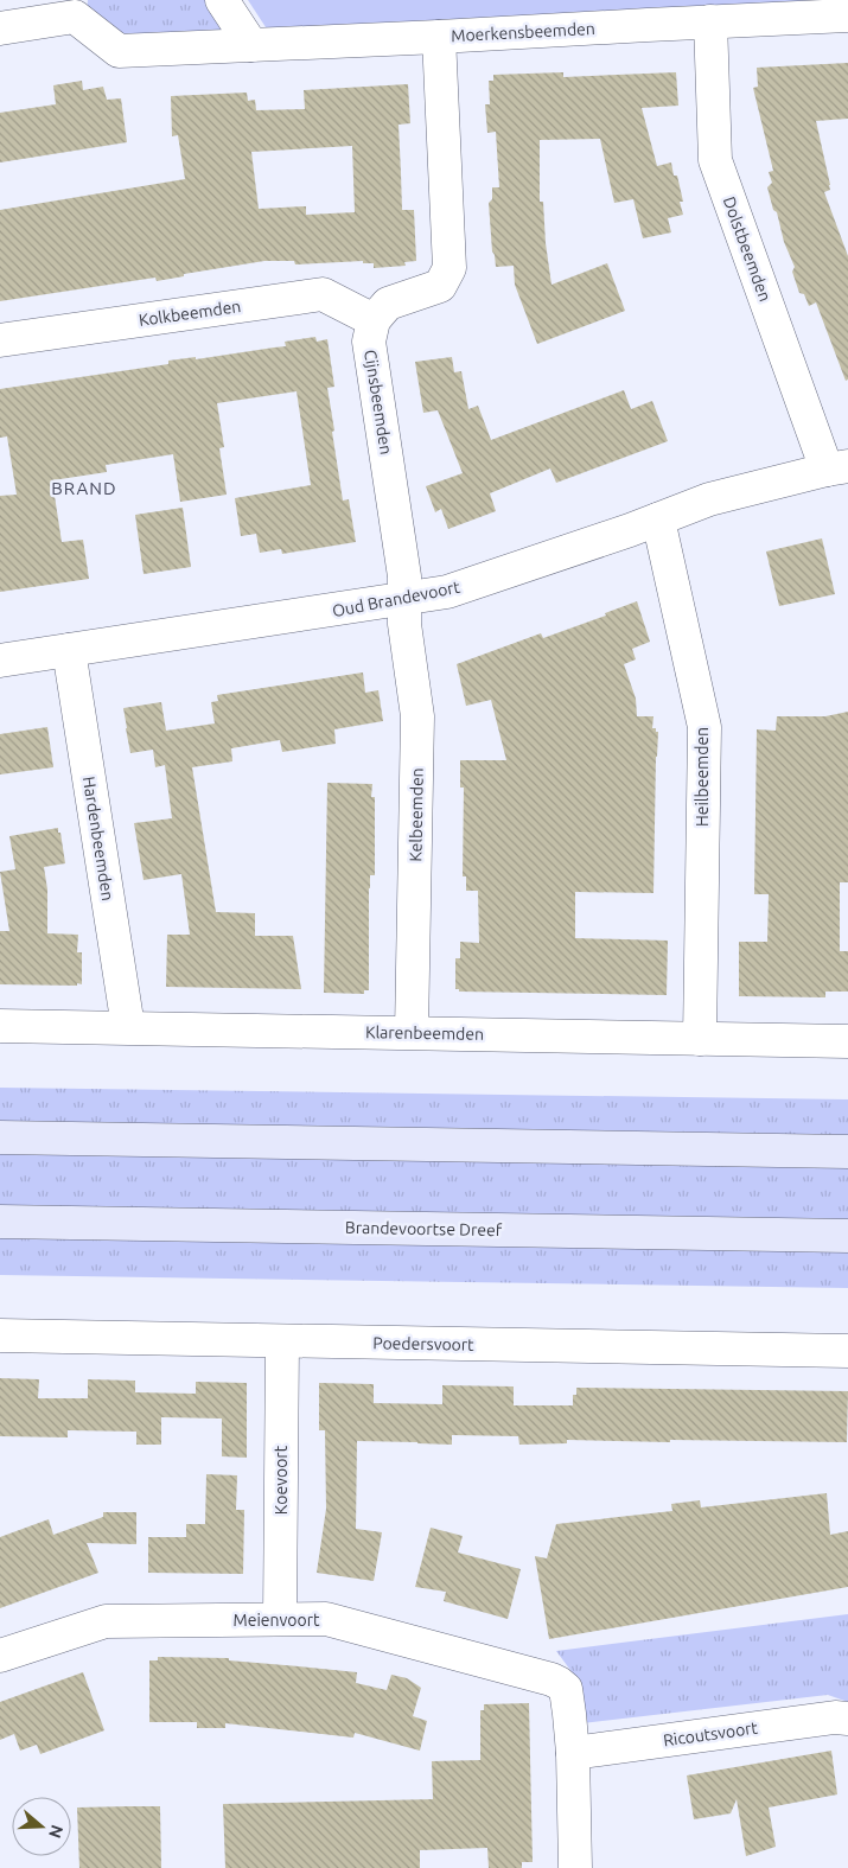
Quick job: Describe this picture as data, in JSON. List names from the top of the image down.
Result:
{
  "streets": {
    "main road": ["Brandevoortse Dreef"],
    "street": [
      "Moerkensbeemden",
      "Dolstbeemden",
      "Kolkbeemden",
      "Cijnsbeemden",
      "Oud Brandevoort",
      "Heilbeemden",
      "Kelbeemden",
      "Hardenbeemden",
      "Klarenbeemden",
      "Poedersvoort",
      "Koevoort",
      "Meienvoort",
      "Ricoutsvoort"
    ]
  },
  "crossings": [
    ["Moerkensbeemden", "Dolstbeemden"],
    ["Dolstbeemden", "Oud Brandevoort"],
    ["Kolkbeemden", "Cijnsbeemden"],
    ["Cijnsbeemden", "Oud Brandevoort"],
    ["Cijnsbeemden", "Kelbeemden"],
    ["Oud Brandevoort", "Heilbeemden"],
    ["Oud Brandevoort", "Kelbeemden"],
    ["Oud Brandevoort", "Hardenbeemden"],
    ["Heilbeemden", "Klarenbeemden"],
    ["Kelbeemden", "Klarenbeemden"],
    ["Hardenbeemden", "Klarenbeemden"],
    ["Poedersvoort", "Koevoort"],
    ["Koevoort", "Meienvoort"],
    ["Meienvoort", "Ricoutsvoort"]
  ],
  "districts": ["BRAND"],
  "north": "right"
}
